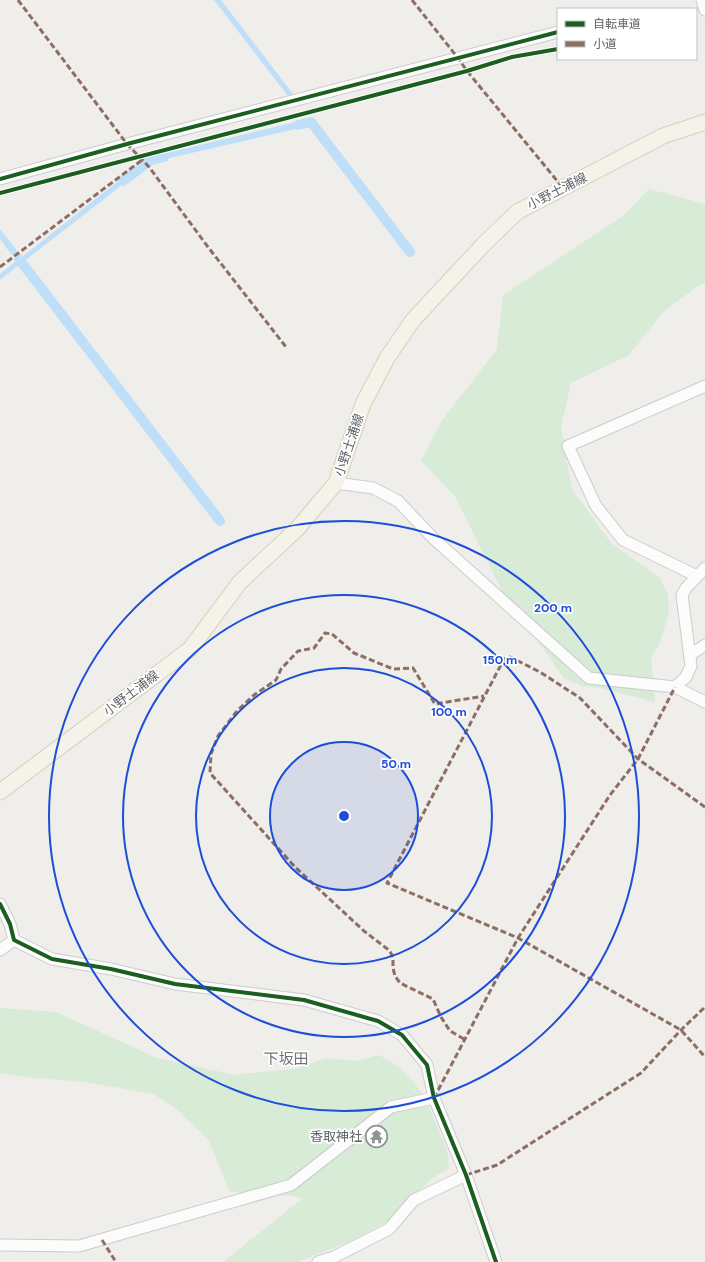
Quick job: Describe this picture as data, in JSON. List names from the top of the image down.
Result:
{
  "streets": {
    "main road": ["小野土浦線"]
  },
  "districts": ["下坂田"],
  "places": {
    "temple": ["香取神社"]
  },
  "legend": ["自転車道", "小道"],
  "rings": [
    "200 m",
    "150 m",
    "100 m",
    "50 m"
  ]
}
